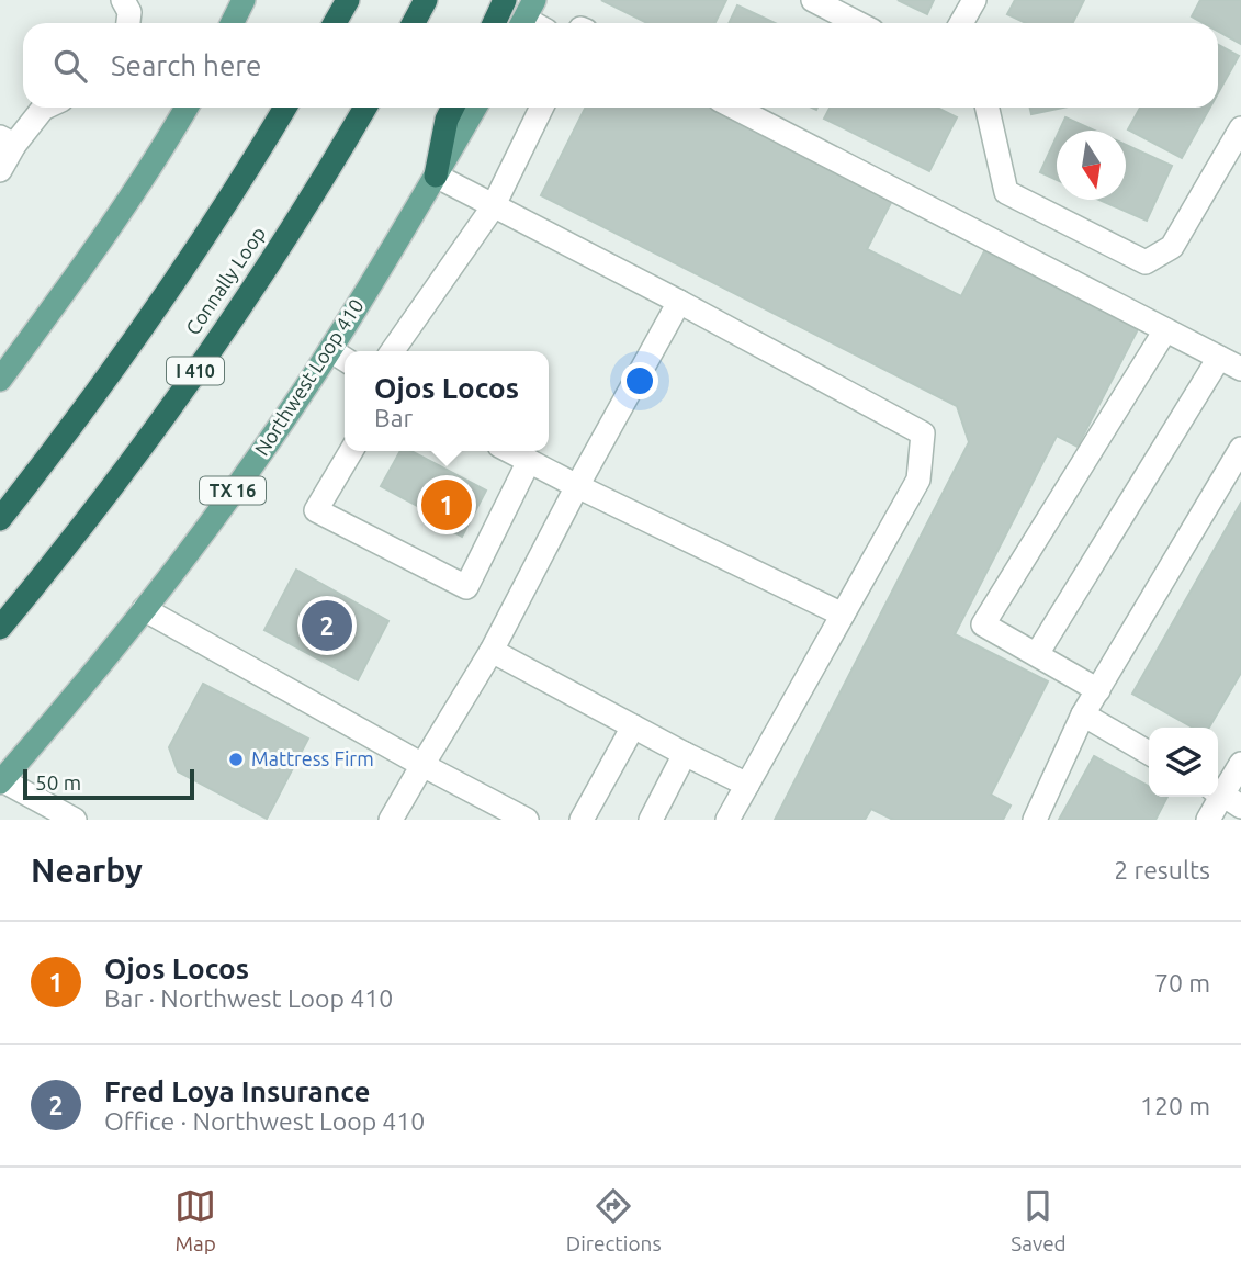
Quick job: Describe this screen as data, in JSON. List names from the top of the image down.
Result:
{
  "streets": {
    "highway": ["Connally Loop", "I 410", "TX 16"],
    "main road": ["Northwest Loop 410"]
  },
  "crossings": [
    ["Northwest Loop 410", "TX 16"]
  ],
  "places": ["Mattress Firm"],
  "scale_bar": "50 m",
  "north": "bottom",
  "page": {
    "search": "Search here",
    "popup": ["Ojos Locos", "Bar"],
    "pins": ["1", "2"],
    "scale": "50 m",
    "heading": ["Nearby", "2 results"],
    "list": [
      {
        "mark": "1",
        "name": "Ojos Locos",
        "note": "Bar · Northwest Loop 410",
        "value": "70 m"
      },
      {
        "mark": "2",
        "name": "Fred Loya Insurance",
        "note": "Office · Northwest Loop 410",
        "value": "120 m"
      }
    ],
    "nav": ["Map", "Directions", "Saved"]
  }
}
